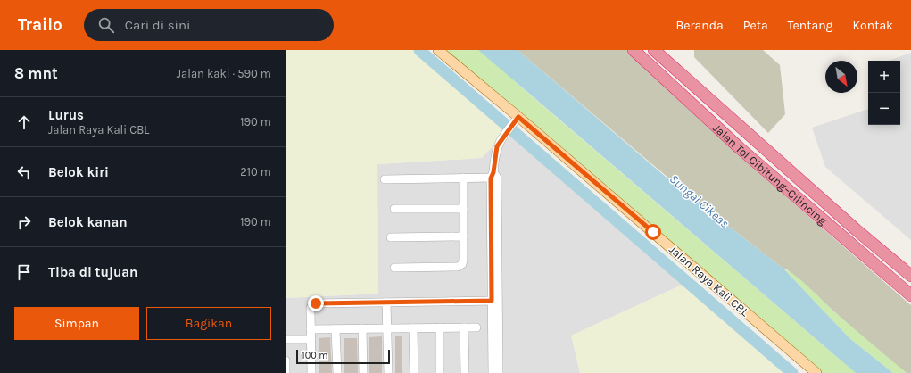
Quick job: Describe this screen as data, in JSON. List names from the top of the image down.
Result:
{
  "streets": {
    "highway": ["Jalan Tol Cibitung–Cilincing"],
    "main road": ["Jalan Raya Kali CBL"]
  },
  "water": ["Sungai Cikeas"],
  "scale_bar": "100 m",
  "north": "bottom right",
  "page": {
    "header": "Trailo",
    "search": "Cari di sini",
    "nav": [
      "Beranda",
      "Peta",
      "Tentang",
      "Kontak"
    ],
    "heading": ["8 mnt", "Jalan kaki · 590 m"],
    "map_buttons": ["+", "−"],
    "list": [
      ["Lurus", "Jalan Raya Kali CBL", "190 m"],
      ["Belok kiri", "210 m"],
      ["Belok kanan", "190 m"],
      "Tiba di tujuan"
    ],
    "buttons": ["Simpan", "Bagikan"],
    "scale": "100 m"
  }
}
